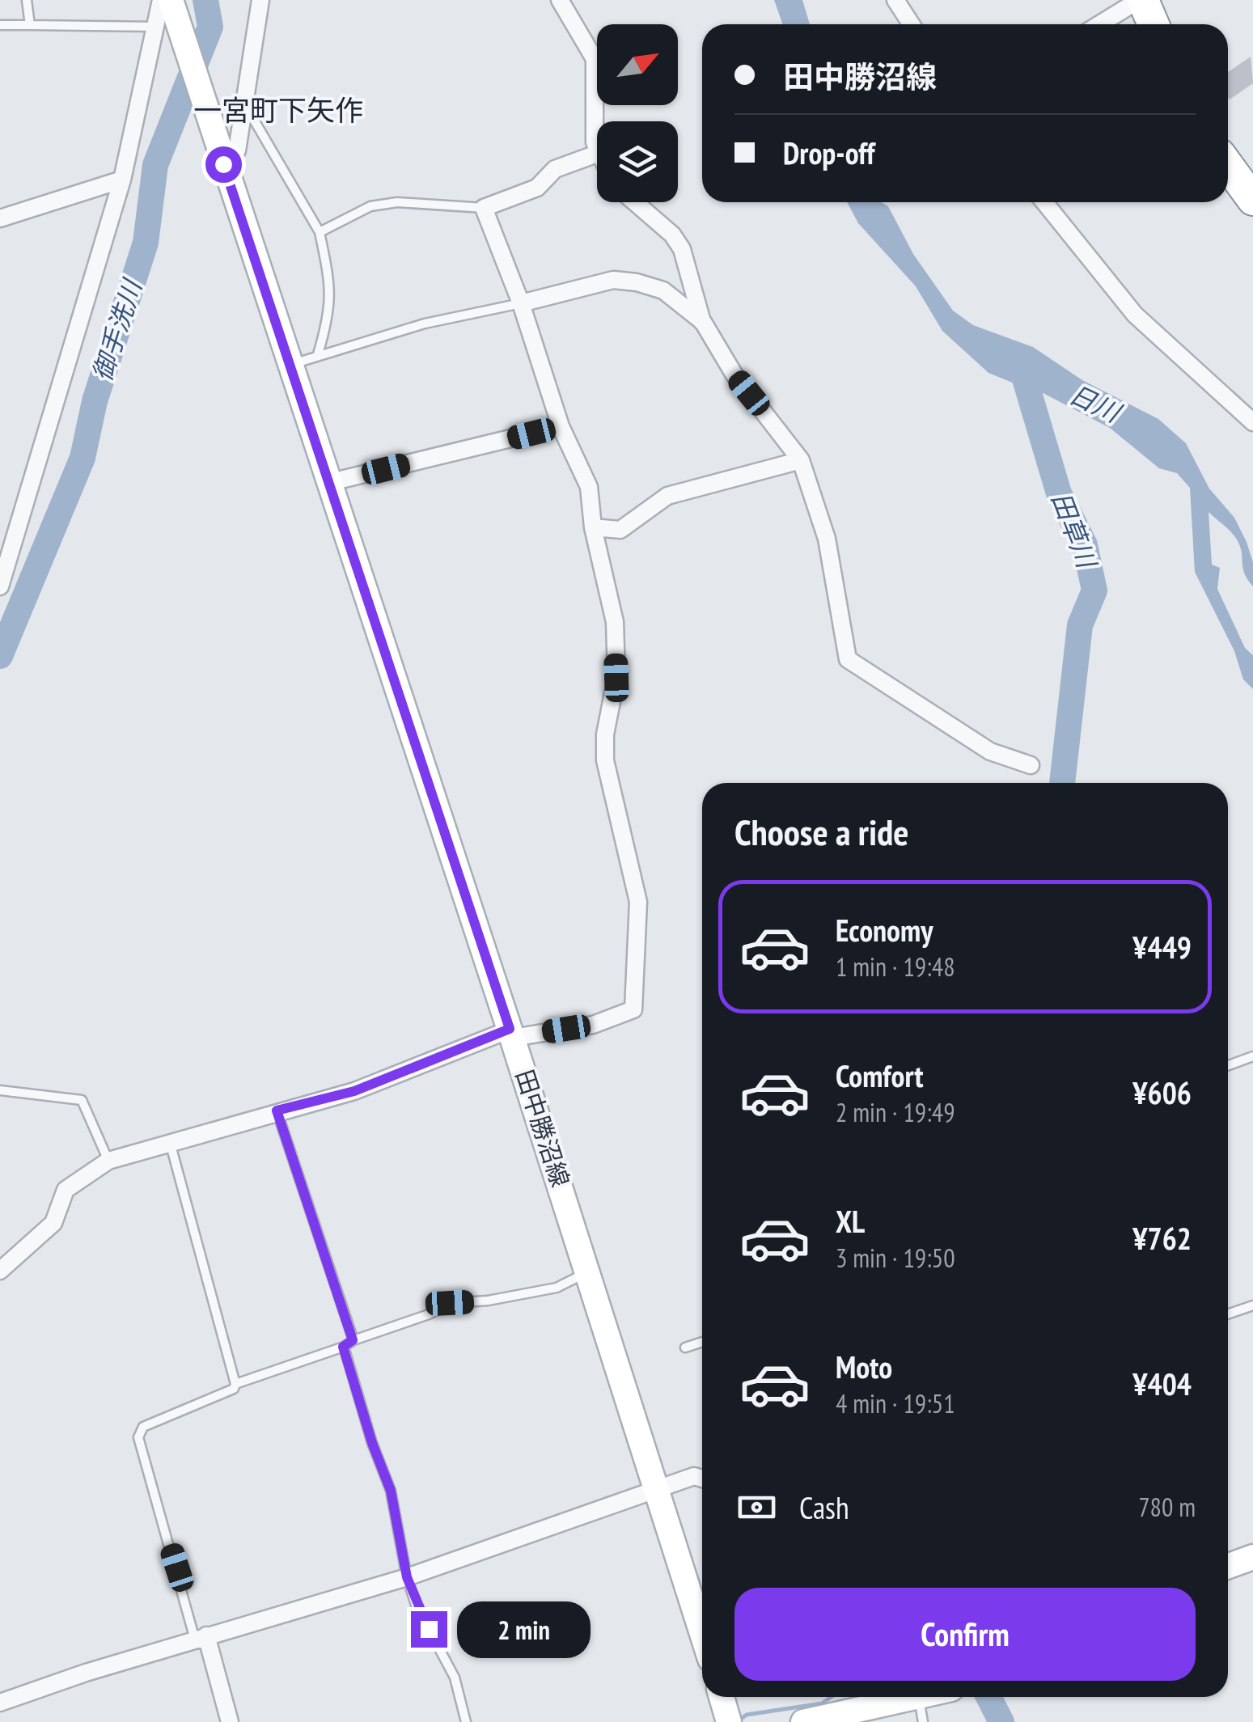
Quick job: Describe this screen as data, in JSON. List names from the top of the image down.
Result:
{
  "streets": {
    "main road": ["田中勝沼線"]
  },
  "districts": ["一宮町下矢作"],
  "water": ["御手洗川", "日川", "田草川"],
  "north": "top right",
  "page": {
    "banner": ["田中勝沼線", "Drop-off"],
    "heading": "Choose a ride",
    "list": [
      {
        "name": "Economy",
        "note": "1 min · 19:48",
        "value": "¥449"
      },
      {
        "name": "Comfort",
        "note": "2 min · 19:49",
        "value": "¥606"
      },
      {
        "name": "XL",
        "note": "3 min · 19:50",
        "value": "¥762"
      },
      {
        "name": "Moto",
        "note": "4 min · 19:51",
        "value": "¥404"
      }
    ],
    "pay": ["Cash", "780 m"],
    "buttons": "Confirm",
    "bubble": "2 min"
  }
}
